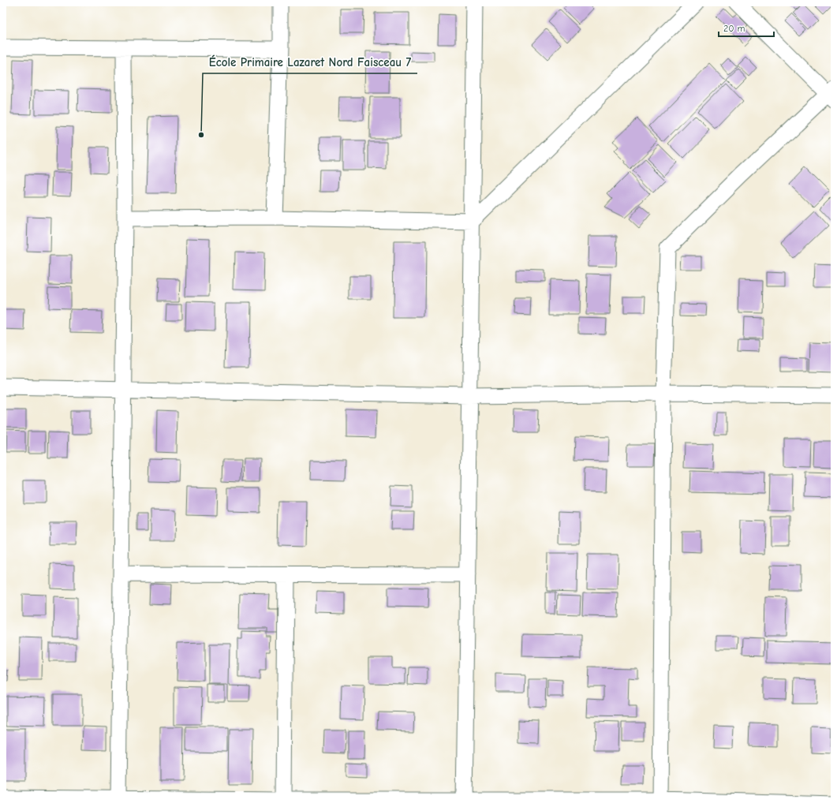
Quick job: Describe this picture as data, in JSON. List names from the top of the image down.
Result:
{
  "places": ["École Primaire Lazaret Nord Faisceau 7"],
  "scale_bar": "20 m"
}
